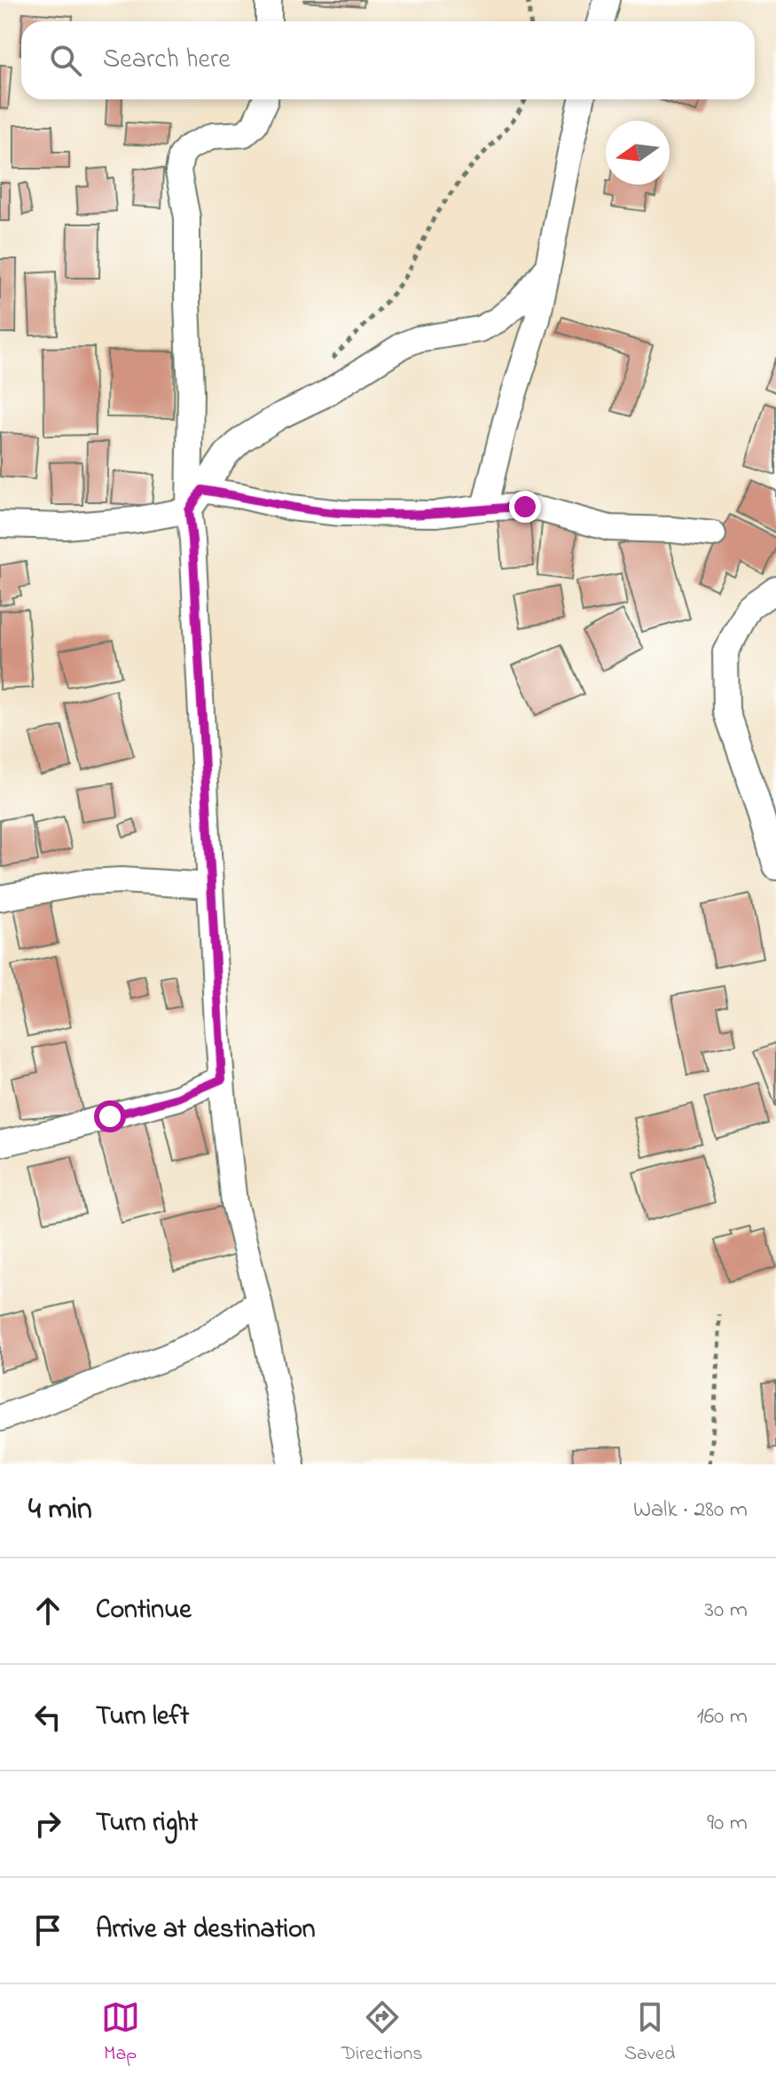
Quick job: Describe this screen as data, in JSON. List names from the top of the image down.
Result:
{
  "north": "left",
  "page": {
    "search": "Search here",
    "heading": ["4 min", "Walk · 280 m"],
    "list": [
      ["Continue", "30 m"],
      ["Turn left", "160 m"],
      ["Turn right", "90 m"],
      "Arrive at destination"
    ],
    "nav": ["Map", "Directions", "Saved"]
  }
}
